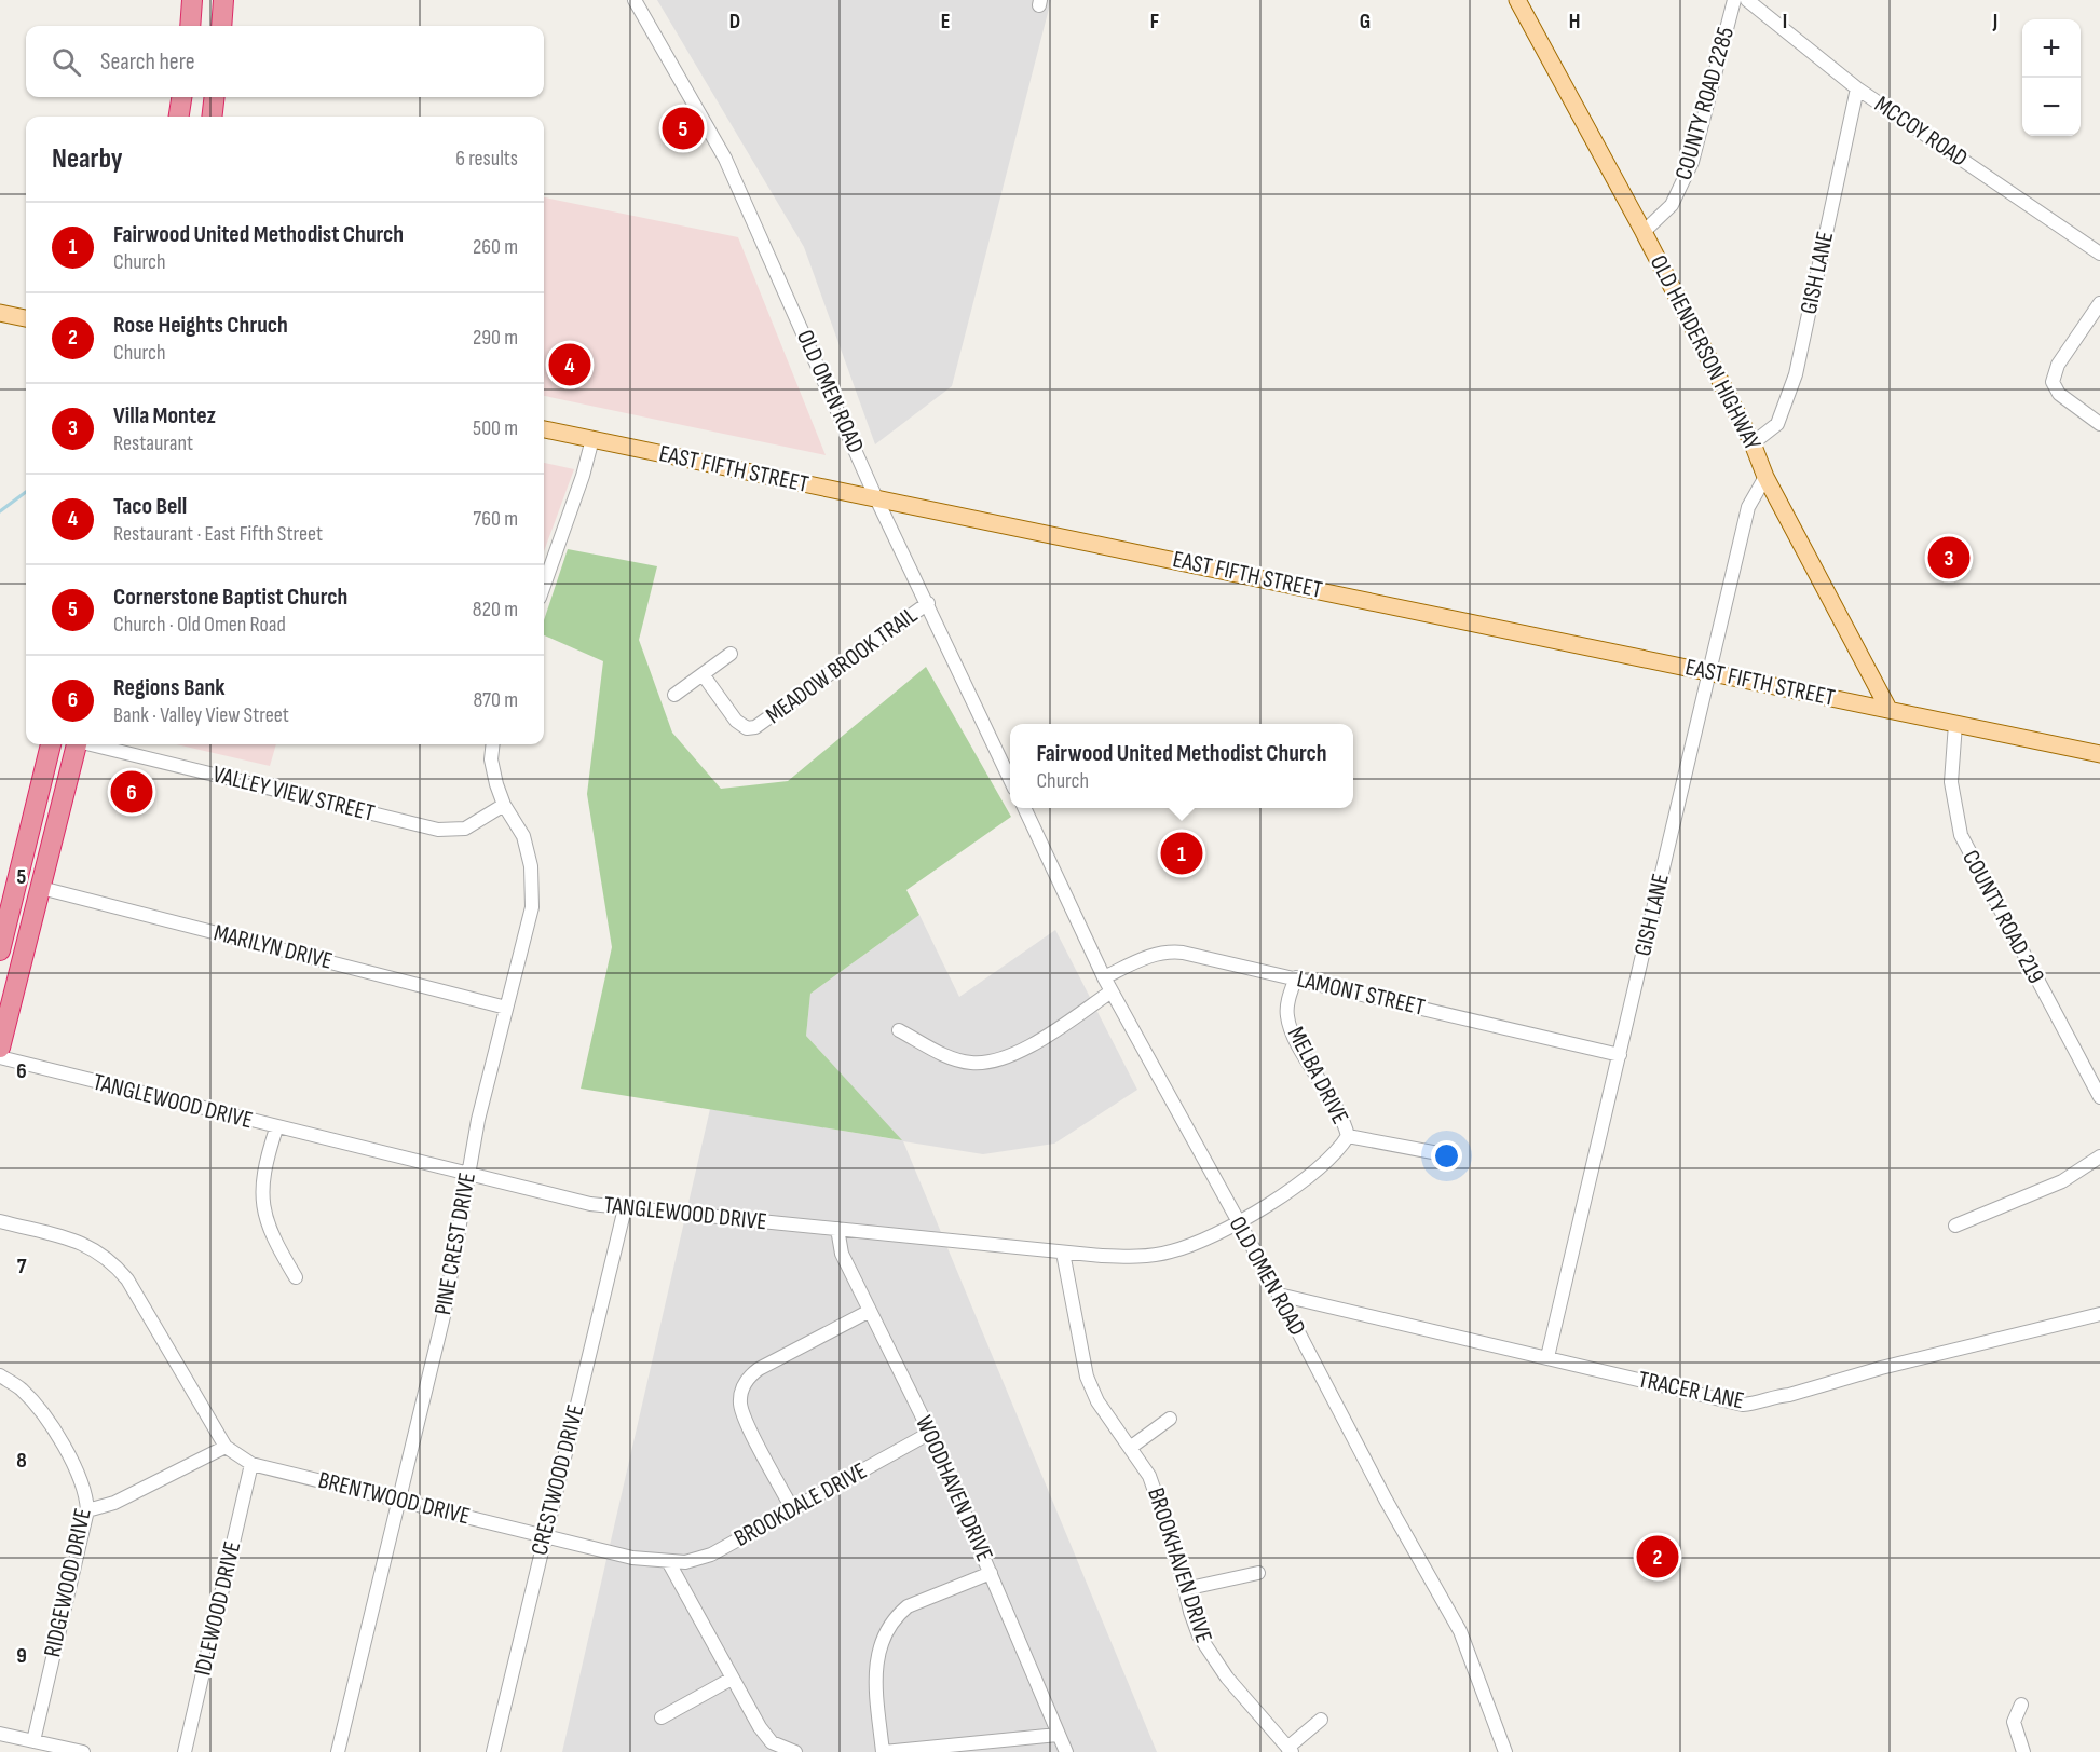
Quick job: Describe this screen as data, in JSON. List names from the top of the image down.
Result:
{
  "streets": {
    "main road": ["OLD HENDERSON HIGHWAY", "EAST FIFTH STREET"],
    "street": [
      "COUNTY ROAD 2285",
      "MCCOY ROAD",
      "GISH LANE",
      "OLD OMEN ROAD",
      "MEADOW BROOK TRAIL",
      "VALLEY VIEW STREET",
      "COUNTY ROAD 219",
      "MARILYN DRIVE",
      "LAMONT STREET",
      "MELBA DRIVE",
      "TANGLEWOOD DRIVE",
      "PINE CREST DRIVE",
      "TRACER LANE",
      "CRESTWOOD DRIVE",
      "WOODHAVEN DRIVE",
      "BRENTWOOD DRIVE",
      "BROOKDALE DRIVE",
      "BROOKHAVEN DRIVE",
      "RIDGEWOOD DRIVE",
      "IDLEWOOD DRIVE"
    ]
  },
  "crossings": [
    ["COUNTY ROAD 2285", "OLD HENDERSON HIGHWAY"],
    ["MCCOY ROAD", "GISH LANE"],
    ["GISH LANE", "OLD HENDERSON HIGHWAY"],
    ["GISH LANE", "EAST FIFTH STREET"],
    ["GISH LANE", "LAMONT STREET"],
    ["GISH LANE", "TRACER LANE"],
    ["OLD HENDERSON HIGHWAY", "EAST FIFTH STREET"],
    ["OLD OMEN ROAD", "EAST FIFTH STREET"],
    ["OLD OMEN ROAD", "MEADOW BROOK TRAIL"],
    ["OLD OMEN ROAD", "LAMONT STREET"],
    ["OLD OMEN ROAD", "TANGLEWOOD DRIVE"],
    ["OLD OMEN ROAD", "TRACER LANE"],
    ["EAST FIFTH STREET", "COUNTY ROAD 219"],
    ["VALLEY VIEW STREET", "PINE CREST DRIVE"],
    ["MARILYN DRIVE", "PINE CREST DRIVE"],
    ["LAMONT STREET", "MELBA DRIVE"],
    ["MELBA DRIVE", "TANGLEWOOD DRIVE"],
    ["TANGLEWOOD DRIVE", "PINE CREST DRIVE"],
    ["TANGLEWOOD DRIVE", "CRESTWOOD DRIVE"],
    ["TANGLEWOOD DRIVE", "WOODHAVEN DRIVE"],
    ["TANGLEWOOD DRIVE", "BROOKHAVEN DRIVE"],
    ["PINE CREST DRIVE", "BRENTWOOD DRIVE"],
    ["CRESTWOOD DRIVE", "BRENTWOOD DRIVE"],
    ["WOODHAVEN DRIVE", "BROOKDALE DRIVE"],
    ["BRENTWOOD DRIVE", "BROOKDALE DRIVE"],
    ["BRENTWOOD DRIVE", "IDLEWOOD DRIVE"]
  ],
  "page": {
    "map_buttons": ["+", "−"],
    "search": "Search here",
    "pins": [
      "5",
      "4",
      "3",
      "6",
      "1",
      "2"
    ],
    "heading": ["Nearby", "6 results"],
    "list": [
      {
        "mark": "1",
        "name": "Fairwood United Methodist Church",
        "note": "Church",
        "value": "260 m"
      },
      {
        "mark": "2",
        "name": "Rose Heights Chruch",
        "note": "Church",
        "value": "290 m"
      },
      {
        "mark": "3",
        "name": "Villa Montez",
        "note": "Restaurant",
        "value": "500 m"
      },
      {
        "mark": "4",
        "name": "Taco Bell",
        "note": "Restaurant · East Fifth Street",
        "value": "760 m"
      },
      {
        "mark": "5",
        "name": "Cornerstone Baptist Church",
        "note": "Church · Old Omen Road",
        "value": "820 m"
      },
      {
        "mark": "6",
        "name": "Regions Bank",
        "note": "Bank · Valley View Street",
        "value": "870 m"
      }
    ],
    "popup": ["Fairwood United Methodist Church", "Church"]
  },
  "grid": {
    "columns": [
      "D",
      "E",
      "F",
      "G",
      "H",
      "I",
      "J"
    ],
    "rows": [
      "5",
      "6",
      "7",
      "8",
      "9"
    ]
  }
}
